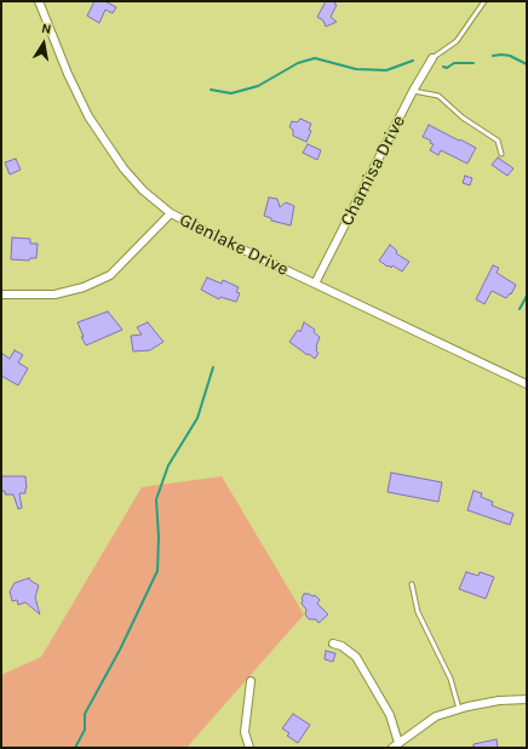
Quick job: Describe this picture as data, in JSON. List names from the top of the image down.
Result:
{
  "streets": {
    "street": ["Chamisa Drive", "Glenlake Drive"]
  },
  "crossings": [
    ["Chamisa Drive", "Glenlake Drive"]
  ],
  "north": "top"
}
